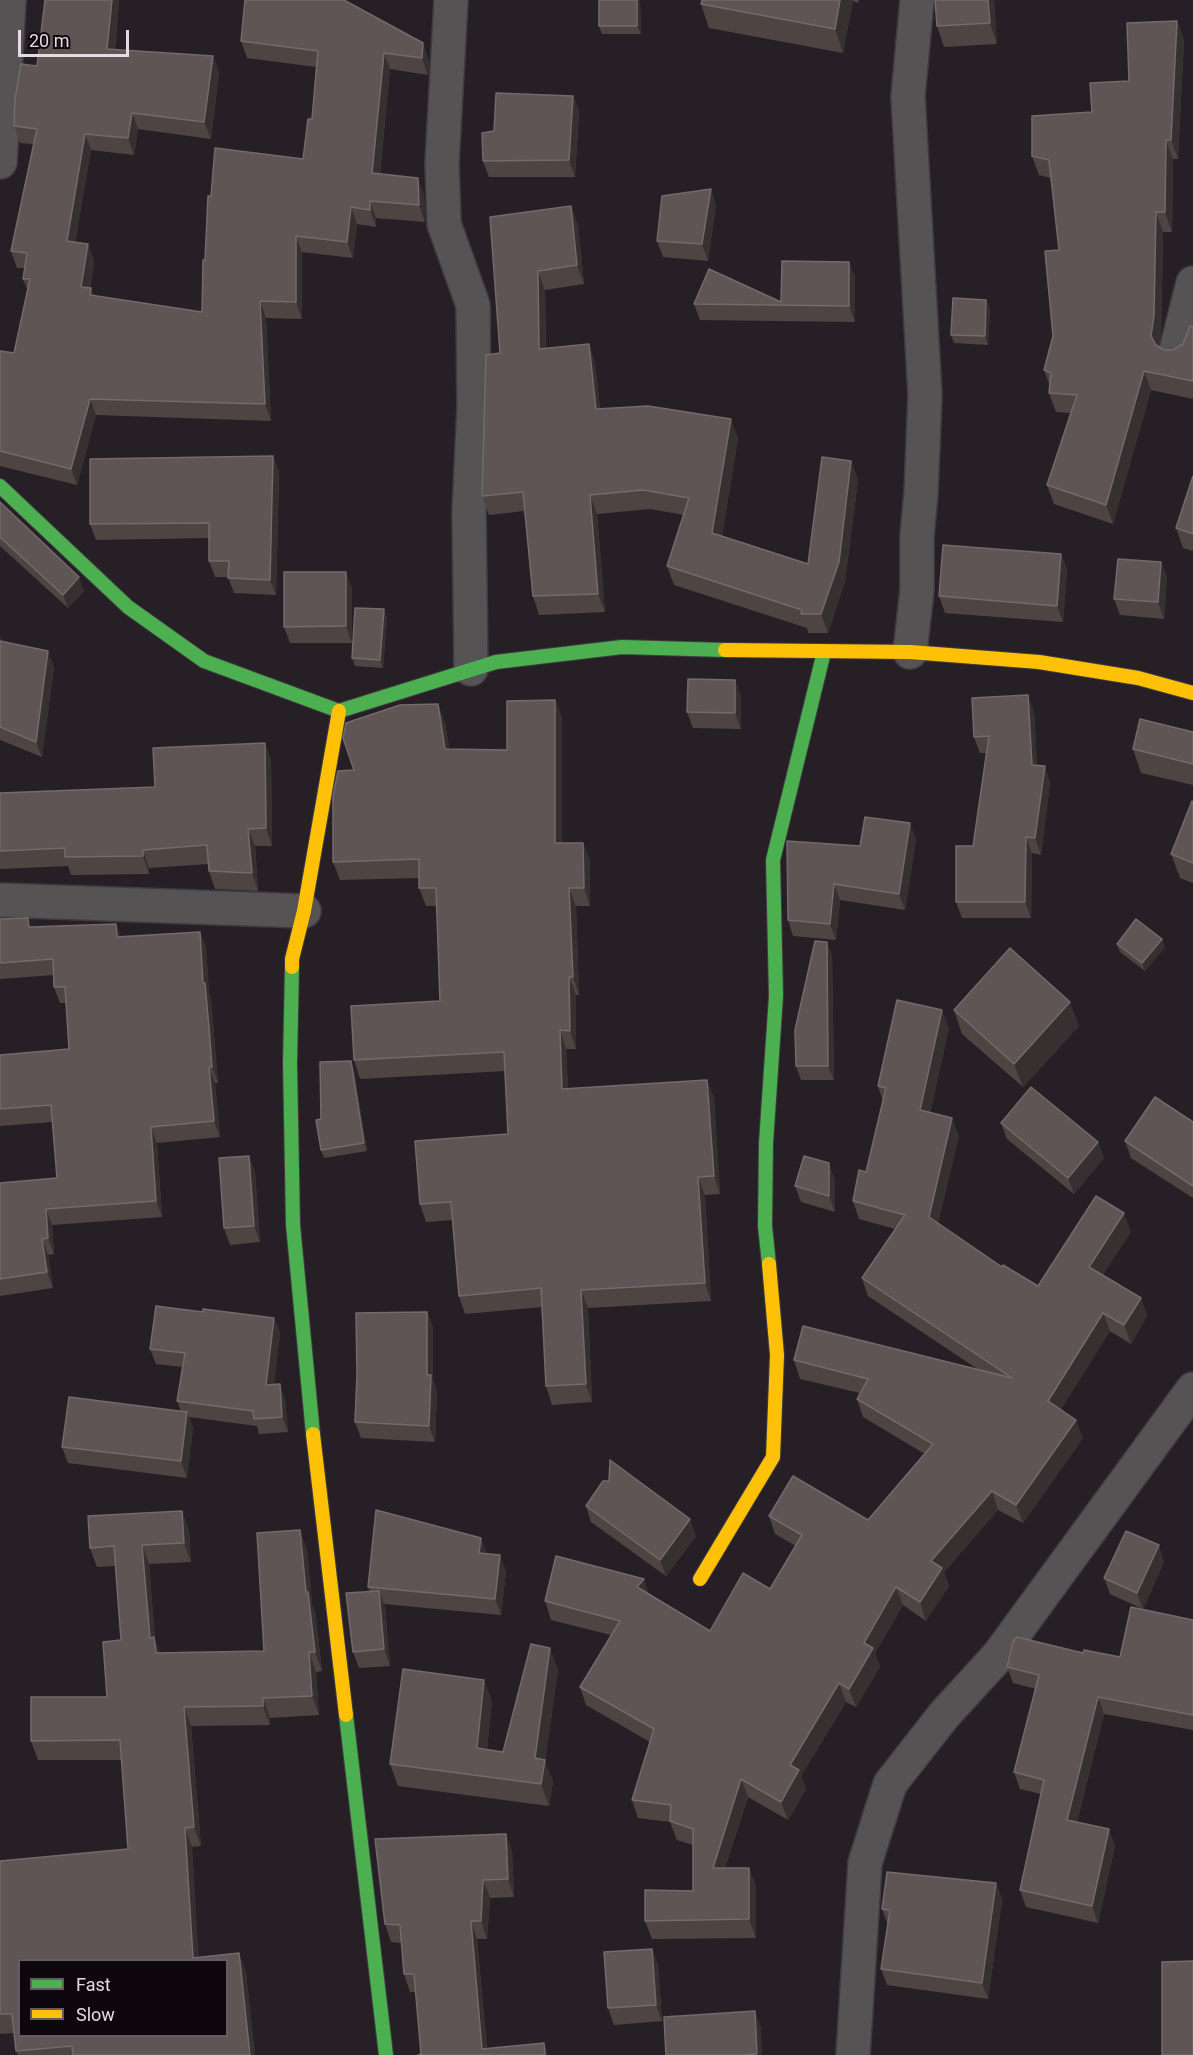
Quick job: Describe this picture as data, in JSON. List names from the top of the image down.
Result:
{
  "legend": ["Fast", "Slow"],
  "scale_bar": "20 m"
}
